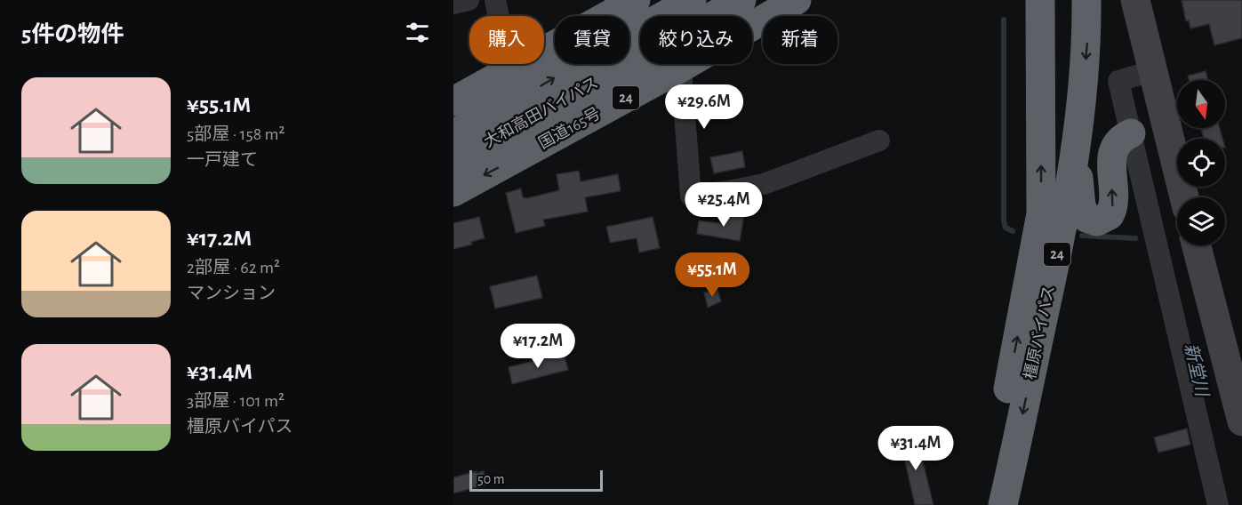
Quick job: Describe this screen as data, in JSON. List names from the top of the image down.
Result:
{
  "streets": {
    "highway": [
      "24",
      "大和高田バイパス",
      "国道165号",
      "橿原バイパス"
    ]
  },
  "water": ["新堂川"],
  "scale_bar": "50 m",
  "north": "bottom",
  "page": {
    "heading": "5件の物件",
    "chip": [
      "購入",
      "賃貸",
      "絞り込み",
      "新着"
    ],
    "list": [
      {
        "name": "¥55.1M",
        "note": "5部屋 · 158 m² · 一戸建て"
      },
      {
        "name": "¥17.2M",
        "note": "2部屋 · 62 m² · マンション"
      },
      {
        "name": "¥31.4M",
        "note": "3部屋 · 101 m² · 橿原バイパス"
      }
    ],
    "price": [
      "¥29.6M",
      "¥25.4M",
      "¥55.1M",
      "¥17.2M",
      "¥31.4M"
    ],
    "scale": "50 m"
  }
}
